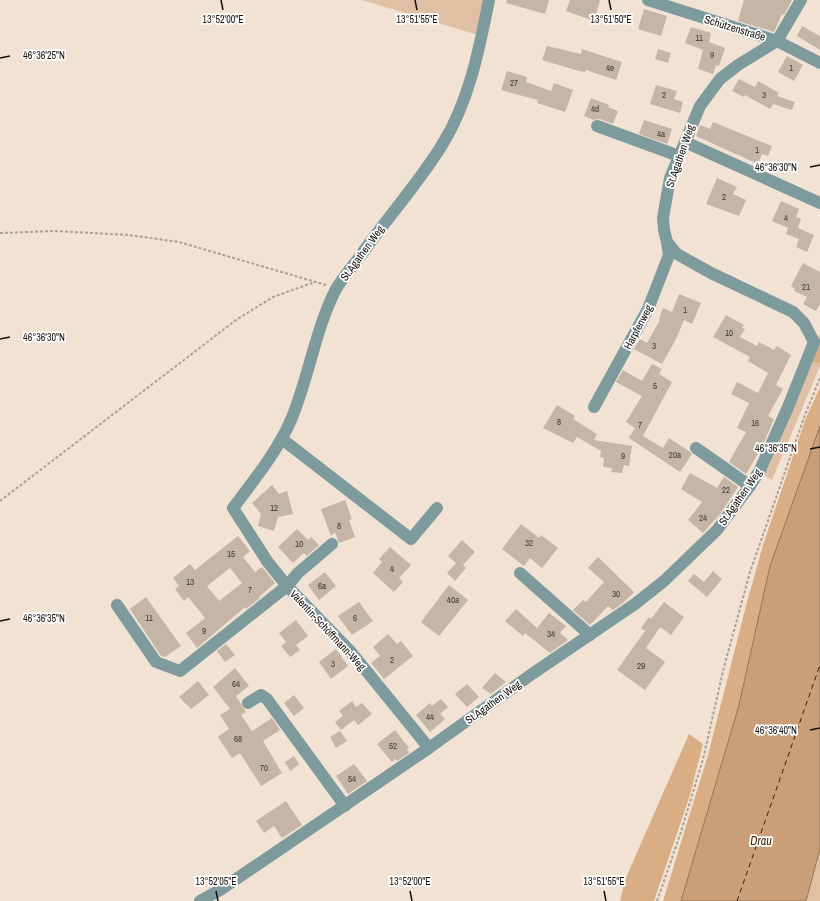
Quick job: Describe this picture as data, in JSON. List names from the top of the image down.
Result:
{
  "streets": {
    "street": [
      "Schützenstraße",
      "St.Agathen Weg",
      "Harpfenweg",
      "Valentin-Schöffmann-Weg"
    ]
  },
  "crossings": [
    ["Schützenstraße", "St.Agathen Weg"],
    ["St.Agathen Weg", "Harpfenweg"],
    ["St.Agathen Weg", "Valentin-Schöffmann-Weg"]
  ],
  "water": ["Drau"],
  "house_numbers": [
    "11",
    "9",
    "4e",
    "1",
    "27",
    "2",
    "3",
    "4d",
    "4a",
    "1",
    "2",
    "4",
    "21",
    "1",
    "10",
    "3",
    "5",
    "8",
    "16",
    "7",
    "20a",
    "9",
    "22",
    "12",
    "24",
    "8",
    "32",
    "10",
    "15",
    "4",
    "13",
    "6a",
    "7",
    "30",
    "40a",
    "11",
    "6",
    "9",
    "34",
    "2",
    "3",
    "29",
    "64",
    "44",
    "68",
    "52",
    "70",
    "54"
  ],
  "coordinates": [
    "13°52'00\"E",
    "13°51'55\"E",
    "13°51'50\"E",
    "46°36'25\"N",
    "46°36'30\"N",
    "46°36'35\"N",
    "46°36'40\"N",
    "13°52'05\"E"
  ]
}
